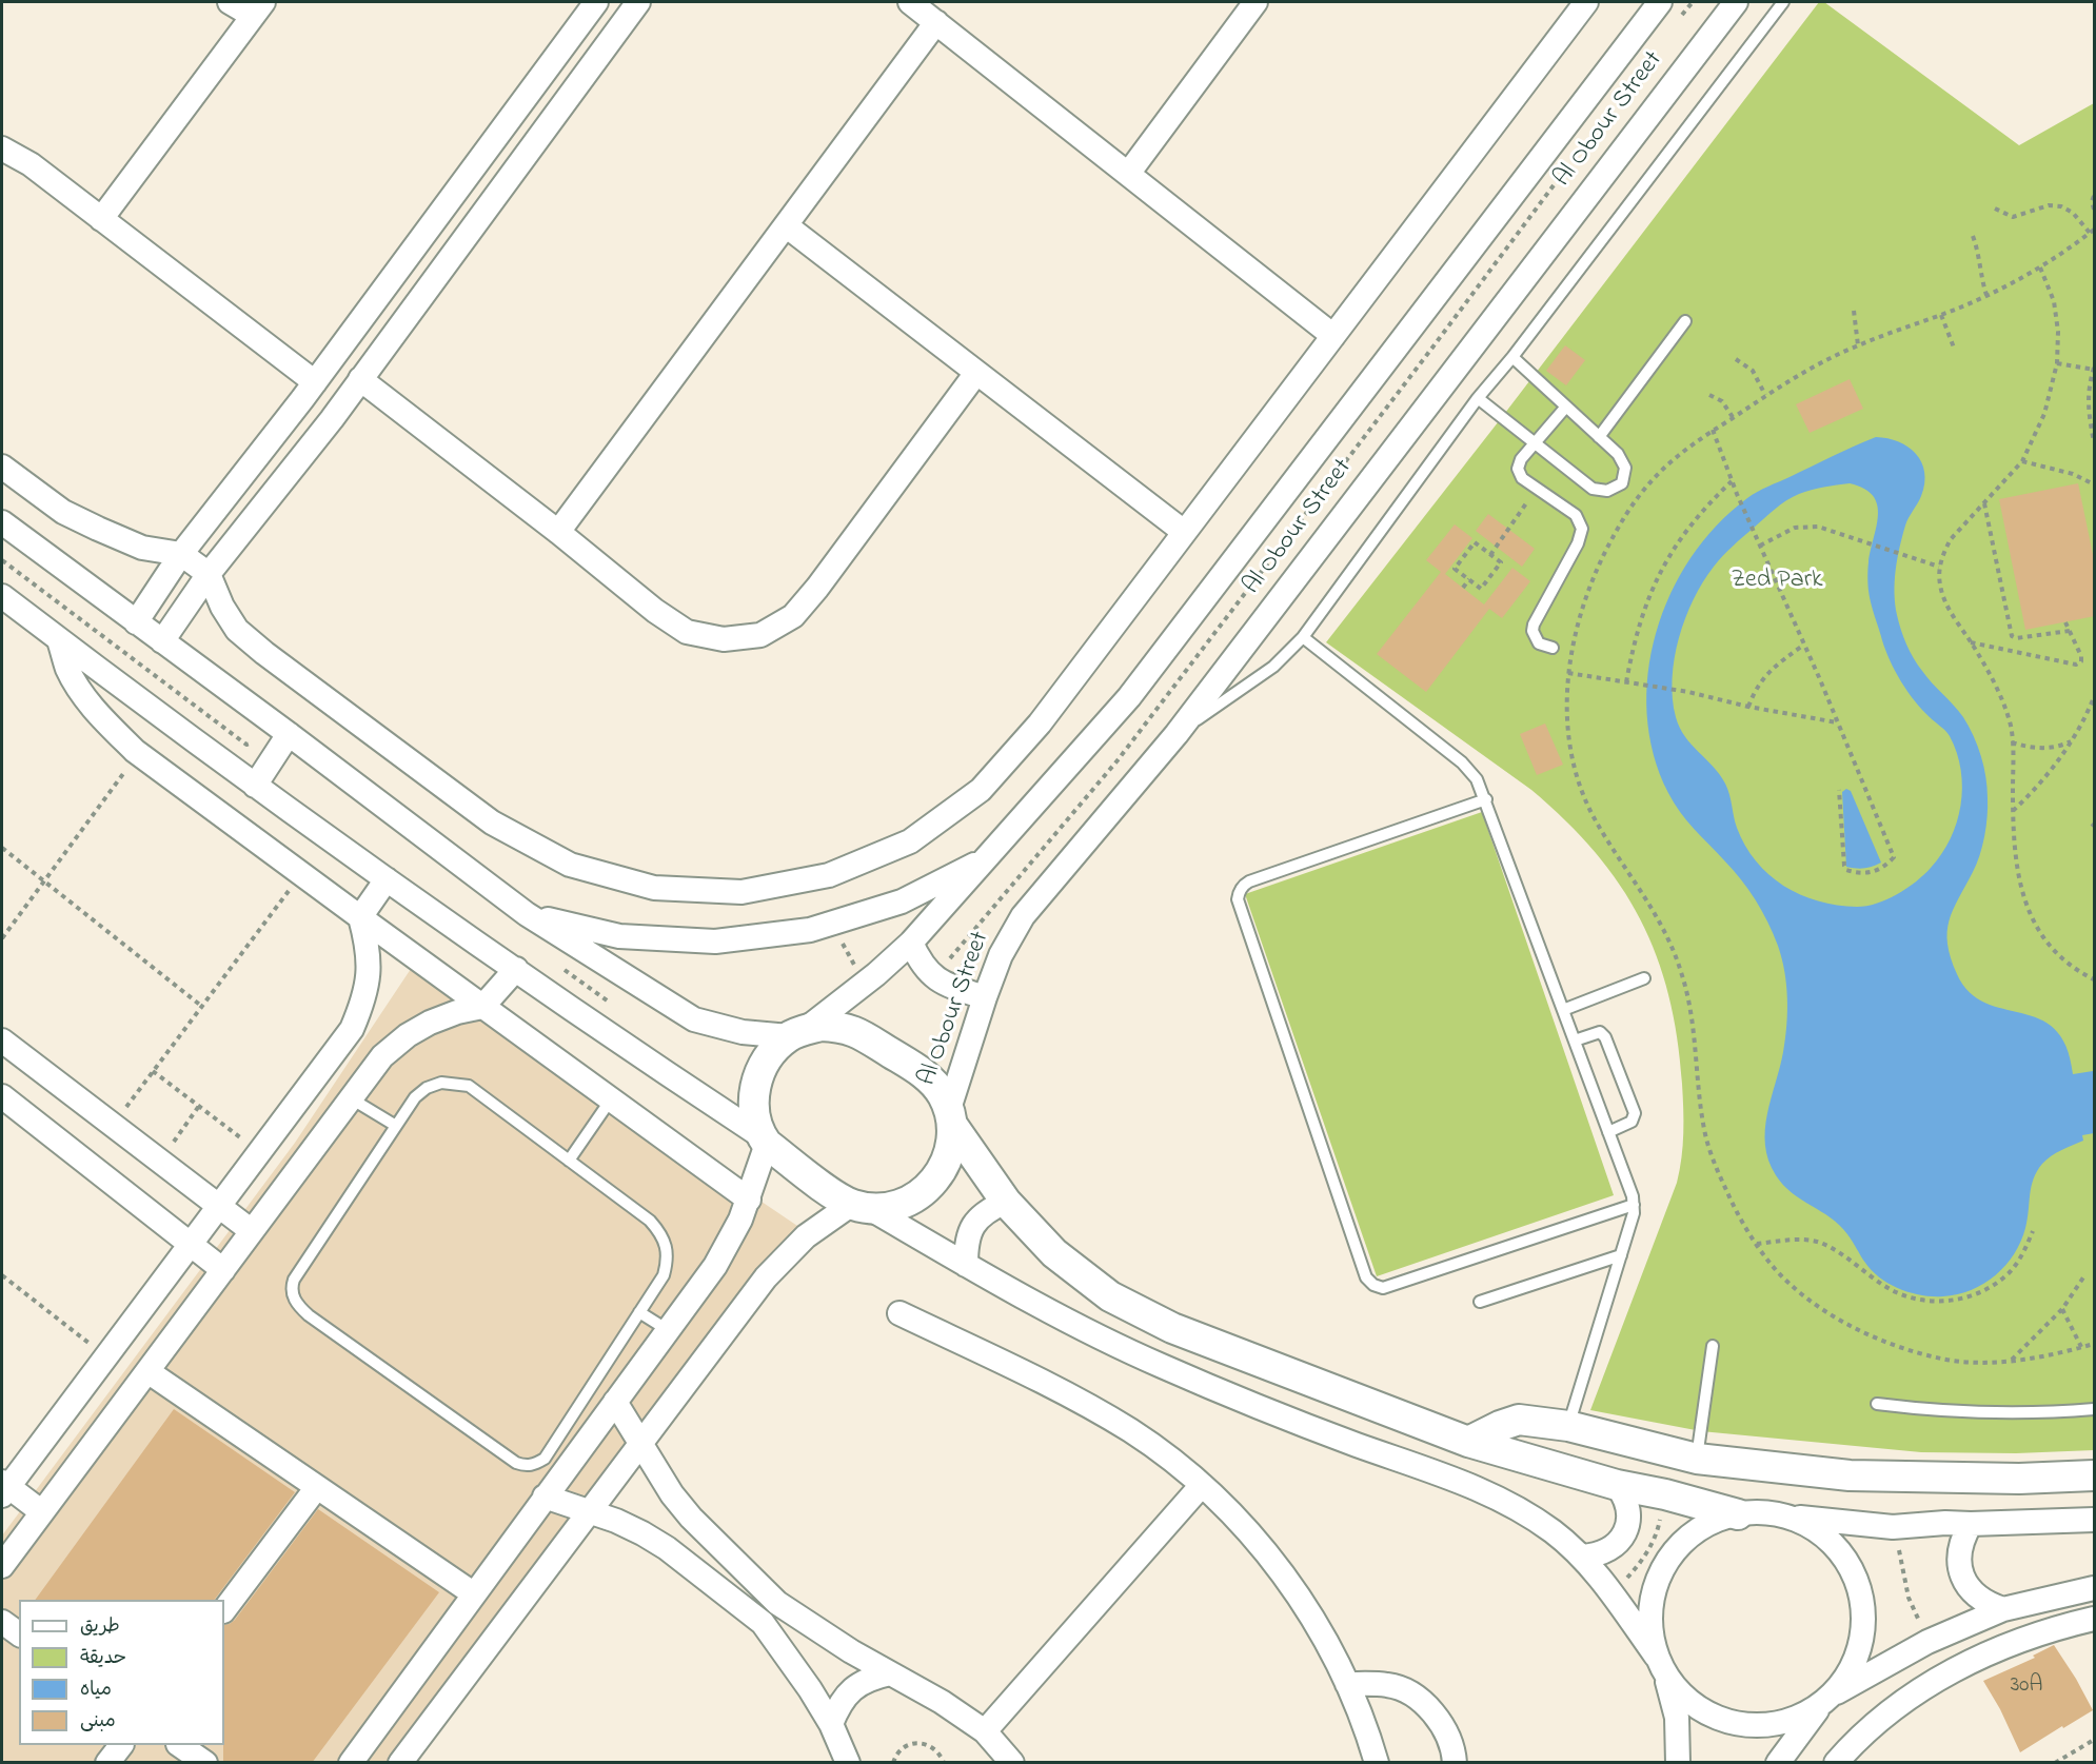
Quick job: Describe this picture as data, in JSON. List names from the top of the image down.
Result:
{
  "streets": {
    "street": ["Al Obour Street"]
  },
  "parks": ["Zed Park"],
  "house_numbers": ["30A"],
  "legend": [
    "طريق",
    "حديقة",
    "مياه",
    "مبنى"
  ]
}
